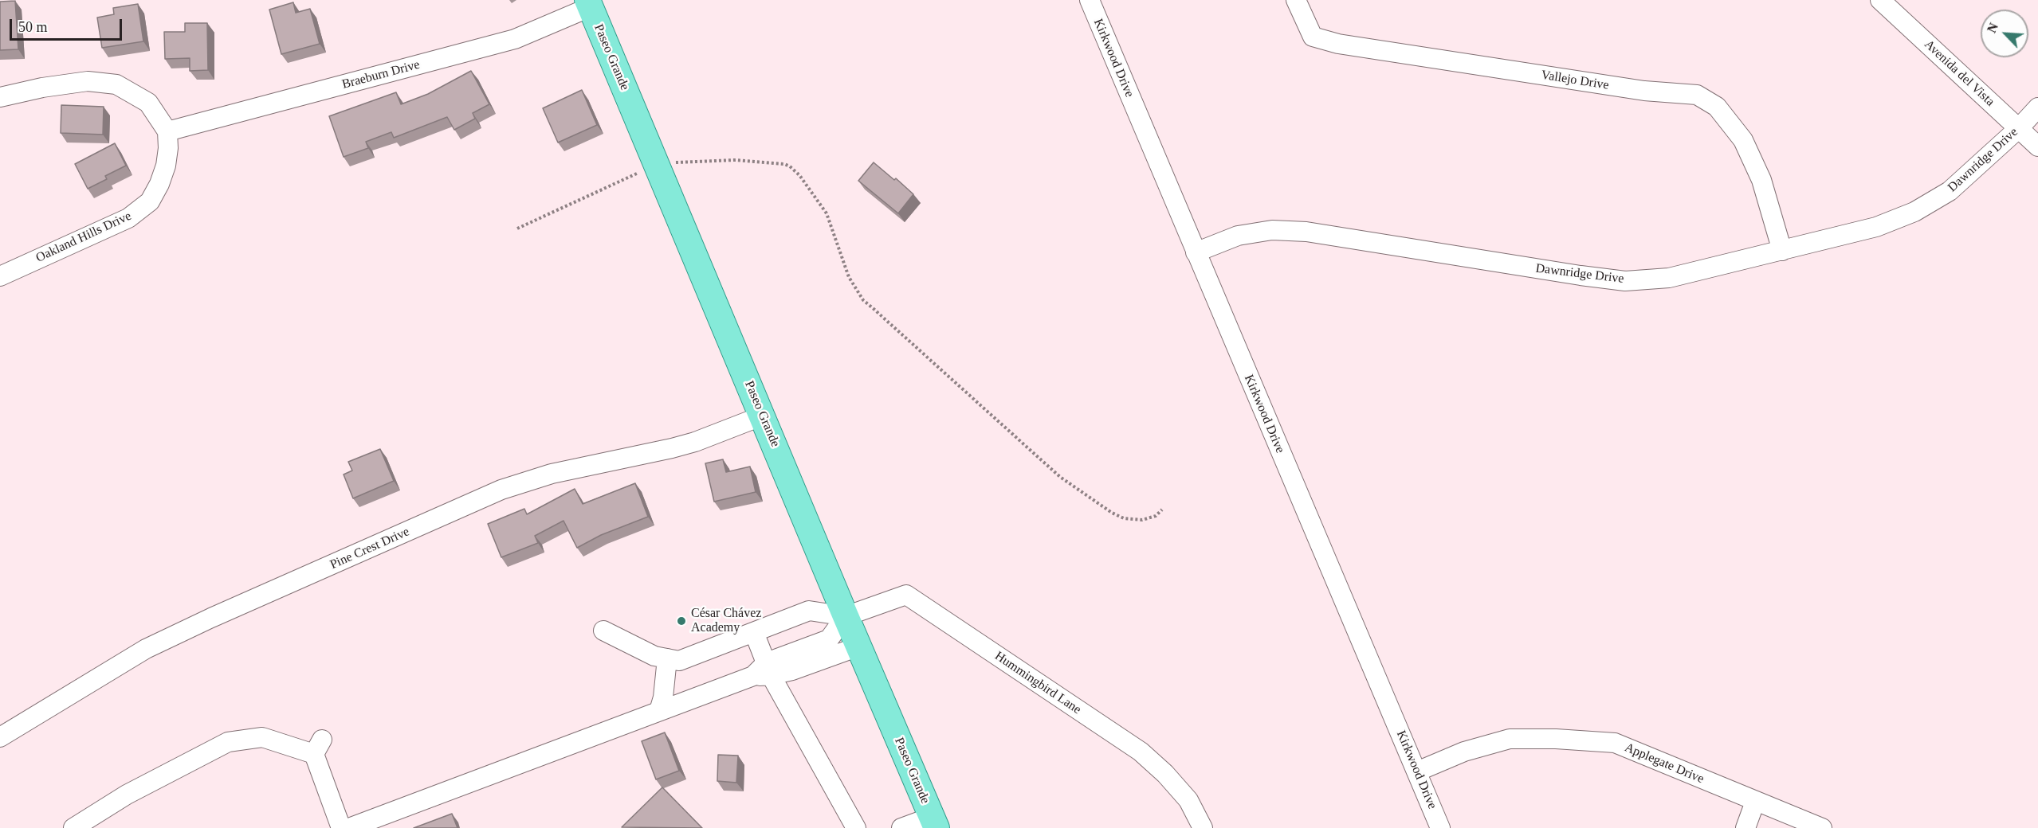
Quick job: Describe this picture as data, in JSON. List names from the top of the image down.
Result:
{
  "streets": {
    "main road": ["Paseo Grande"],
    "street": [
      "Kirkwood Drive",
      "Avenida del Vista",
      "Braeburn Drive",
      "Vallejo Drive",
      "Dawnridge Drive",
      "Oakland Hills Drive",
      "Pine Crest Drive",
      "Hummingbird Lane",
      "Applegate Drive"
    ]
  },
  "crossings": [
    ["Paseo Grande", "Braeburn Drive"],
    ["Paseo Grande", "Pine Crest Drive"],
    ["Paseo Grande", "Hummingbird Lane"],
    ["Kirkwood Drive", "Dawnridge Drive"],
    ["Kirkwood Drive", "Applegate Drive"],
    ["Avenida del Vista", "Dawnridge Drive"],
    ["Braeburn Drive", "Oakland Hills Drive"],
    ["Vallejo Drive", "Dawnridge Drive"]
  ],
  "places": ["César Chávez Academy"],
  "scale_bar": "50 m",
  "north": "top left"
}
